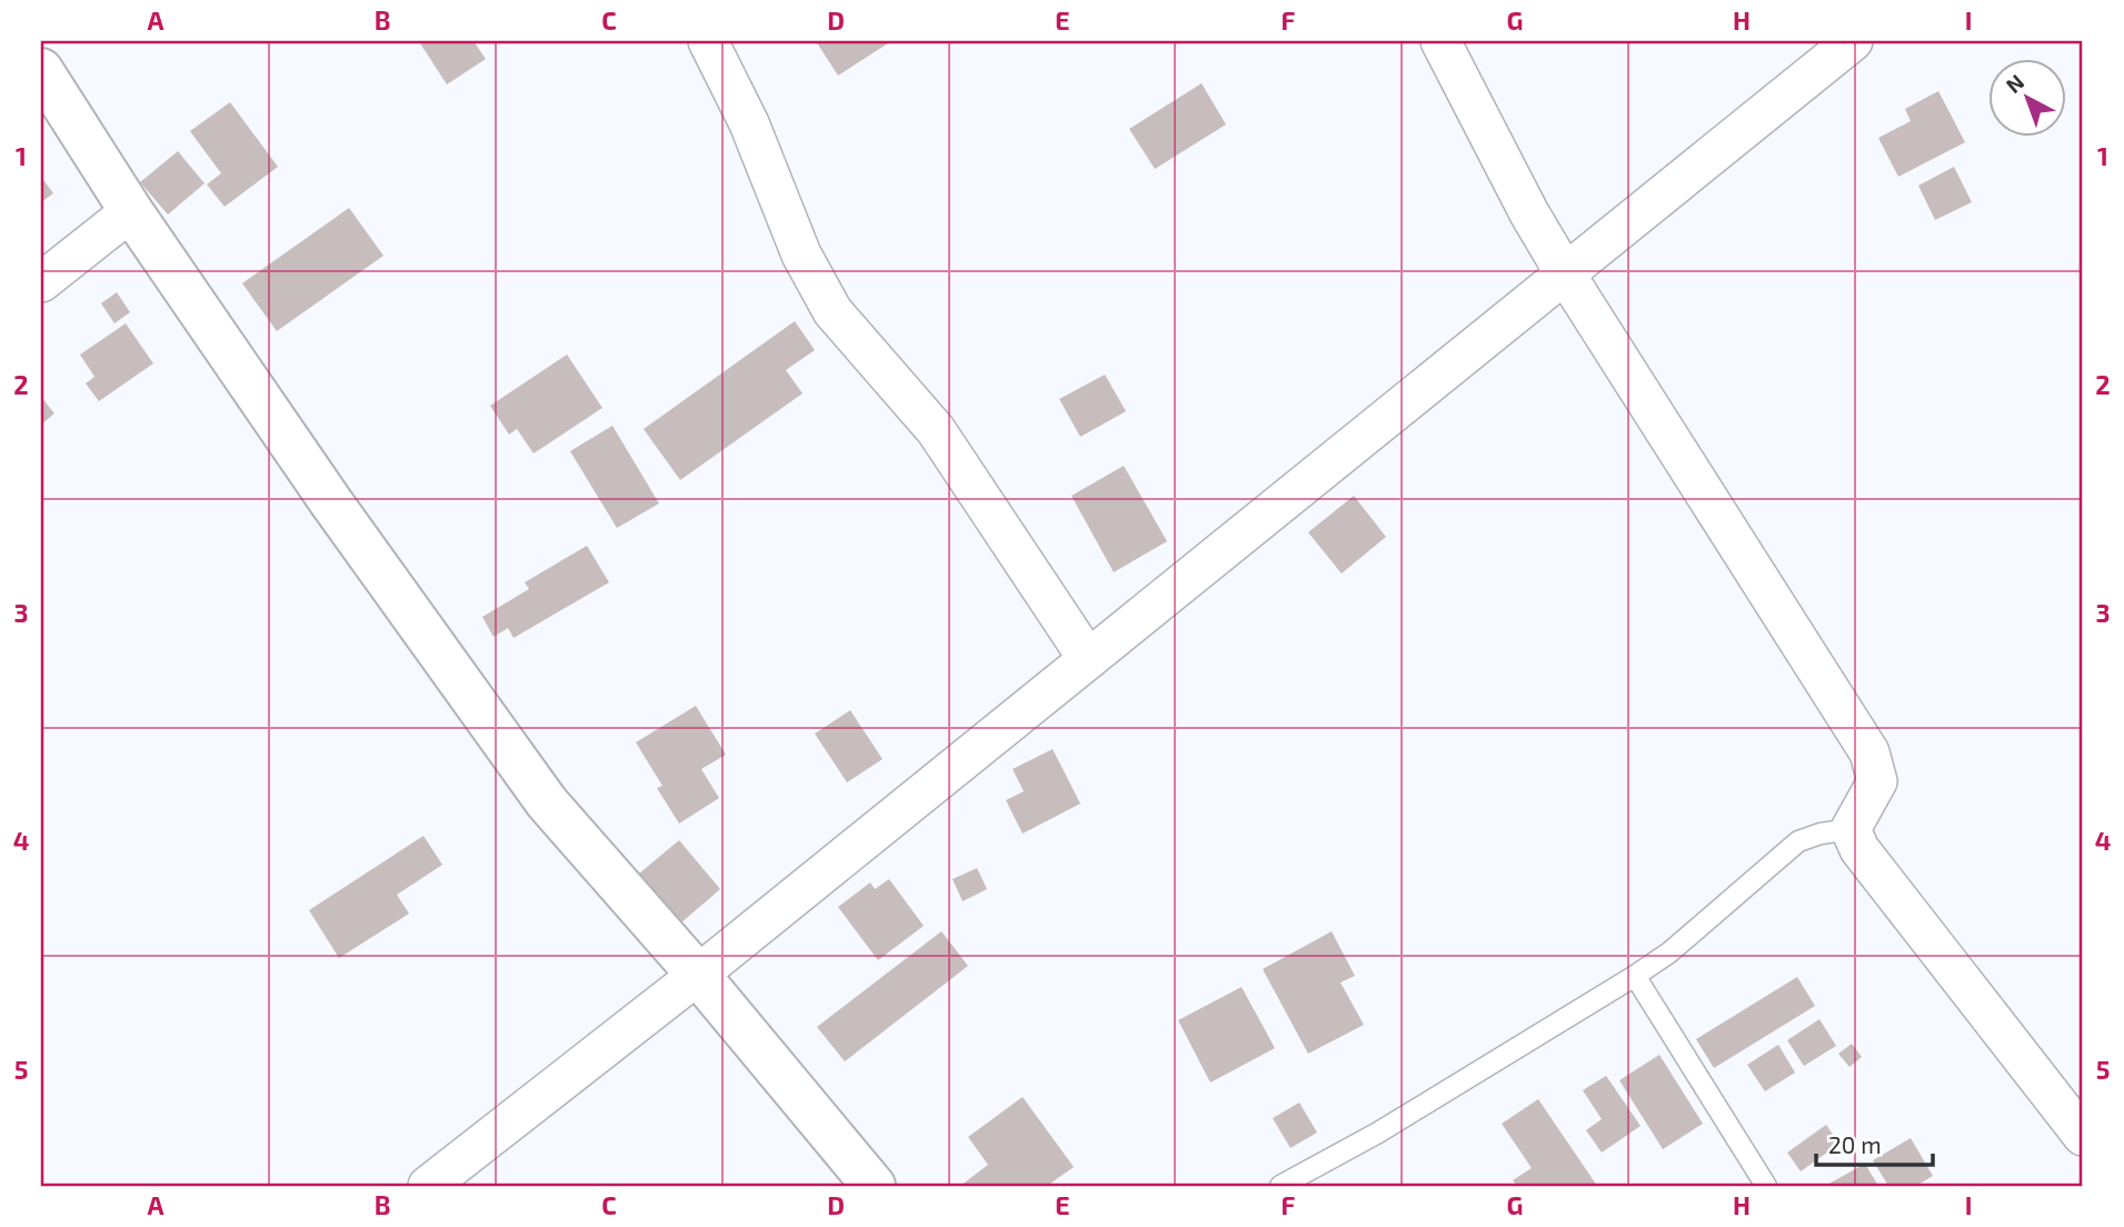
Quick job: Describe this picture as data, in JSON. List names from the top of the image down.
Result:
{
  "scale_bar": "20 m",
  "north": "top left",
  "grid": {
    "columns": [
      "A",
      "B",
      "C",
      "D",
      "E",
      "F",
      "G",
      "H",
      "I"
    ],
    "rows": [
      "1",
      "2",
      "3",
      "4",
      "5"
    ]
  }
}
